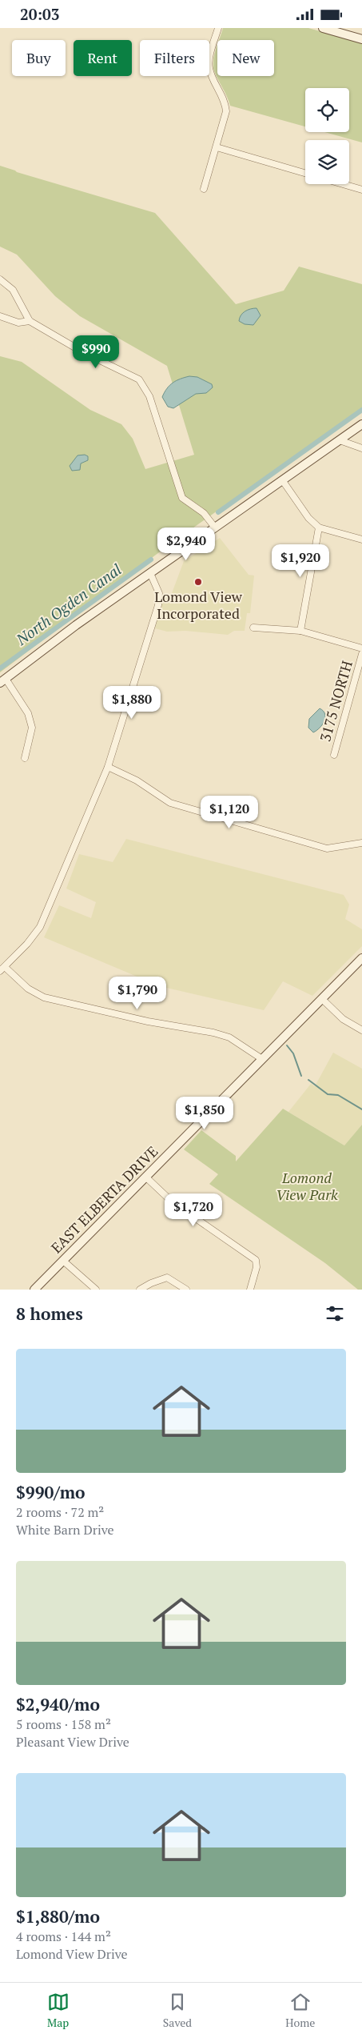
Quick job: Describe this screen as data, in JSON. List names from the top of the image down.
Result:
{
  "streets": {
    "main road": ["EAST ELBERTA DRIVE"],
    "street": ["3175 NORTH"]
  },
  "water": ["North Ogden Canal"],
  "parks": ["Lomond View Park"],
  "places": ["Lomond View Incorporated"],
  "page": {
    "status": "20:03",
    "chip": [
      "Buy",
      "Rent",
      "Filters",
      "New"
    ],
    "price": [
      "$990",
      "$2,940",
      "$1,920",
      "$1,880",
      "$1,120",
      "$1,790",
      "$1,850",
      "$1,720"
    ],
    "heading": "8 homes",
    "list": [
      {
        "name": "$990/mo",
        "note": "2 rooms · 72 m² · White Barn Drive"
      },
      {
        "name": "$2,940/mo",
        "note": "5 rooms · 158 m² · Pleasant View Drive"
      },
      {
        "name": "$1,880/mo",
        "note": "4 rooms · 144 m² · Lomond View Drive"
      }
    ],
    "tabs": ["Map", "Saved", "Home"]
  }
}
